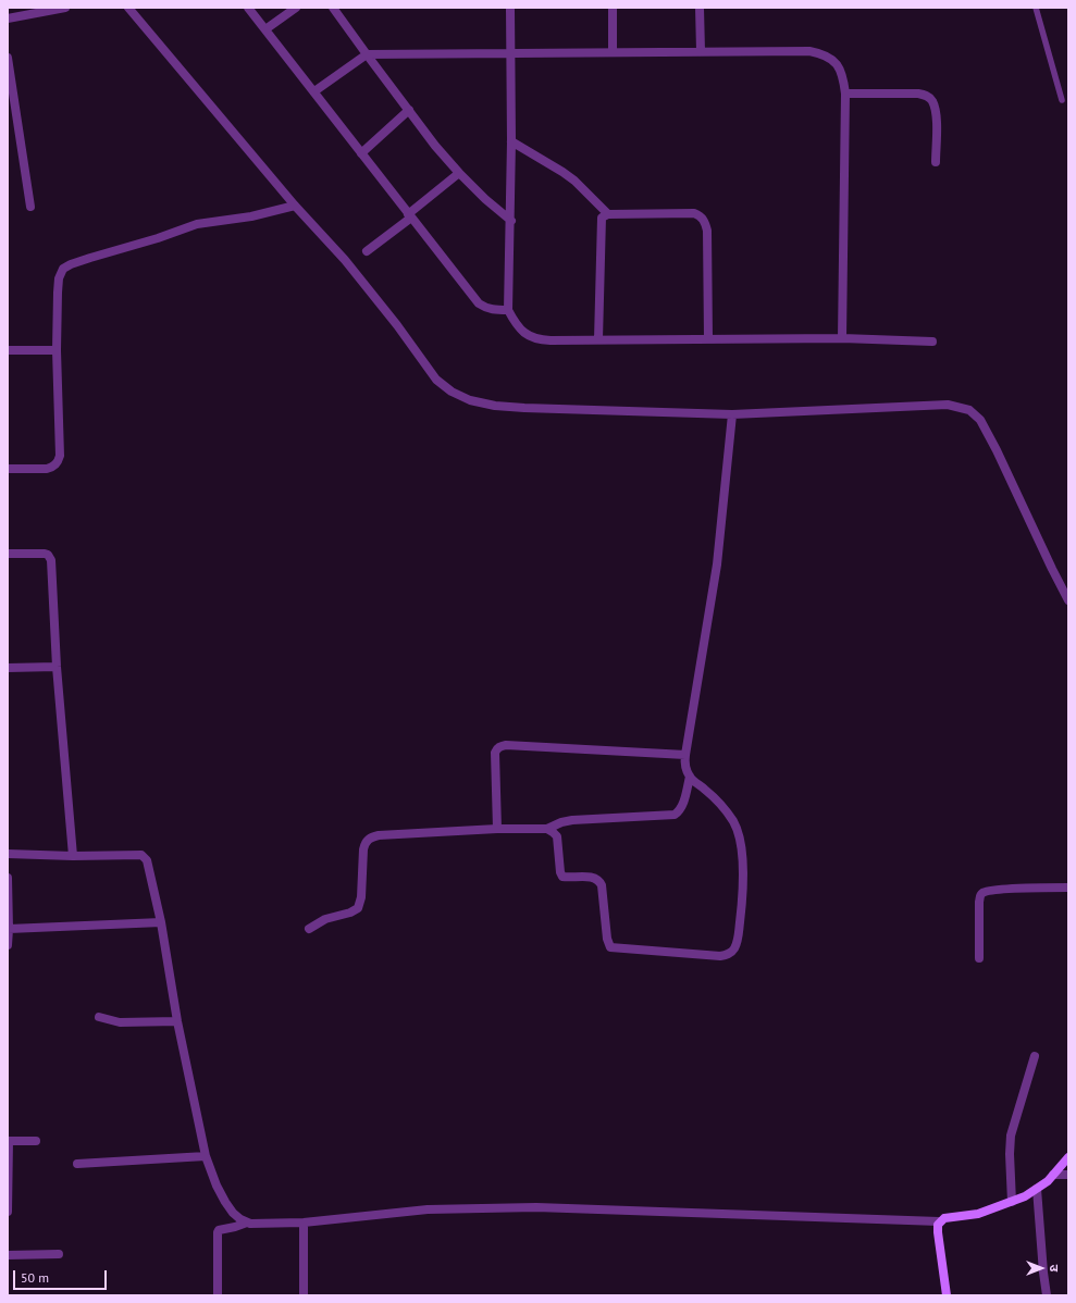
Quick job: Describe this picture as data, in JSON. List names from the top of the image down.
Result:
{
  "scale_bar": "50 m",
  "north": "right"
}
